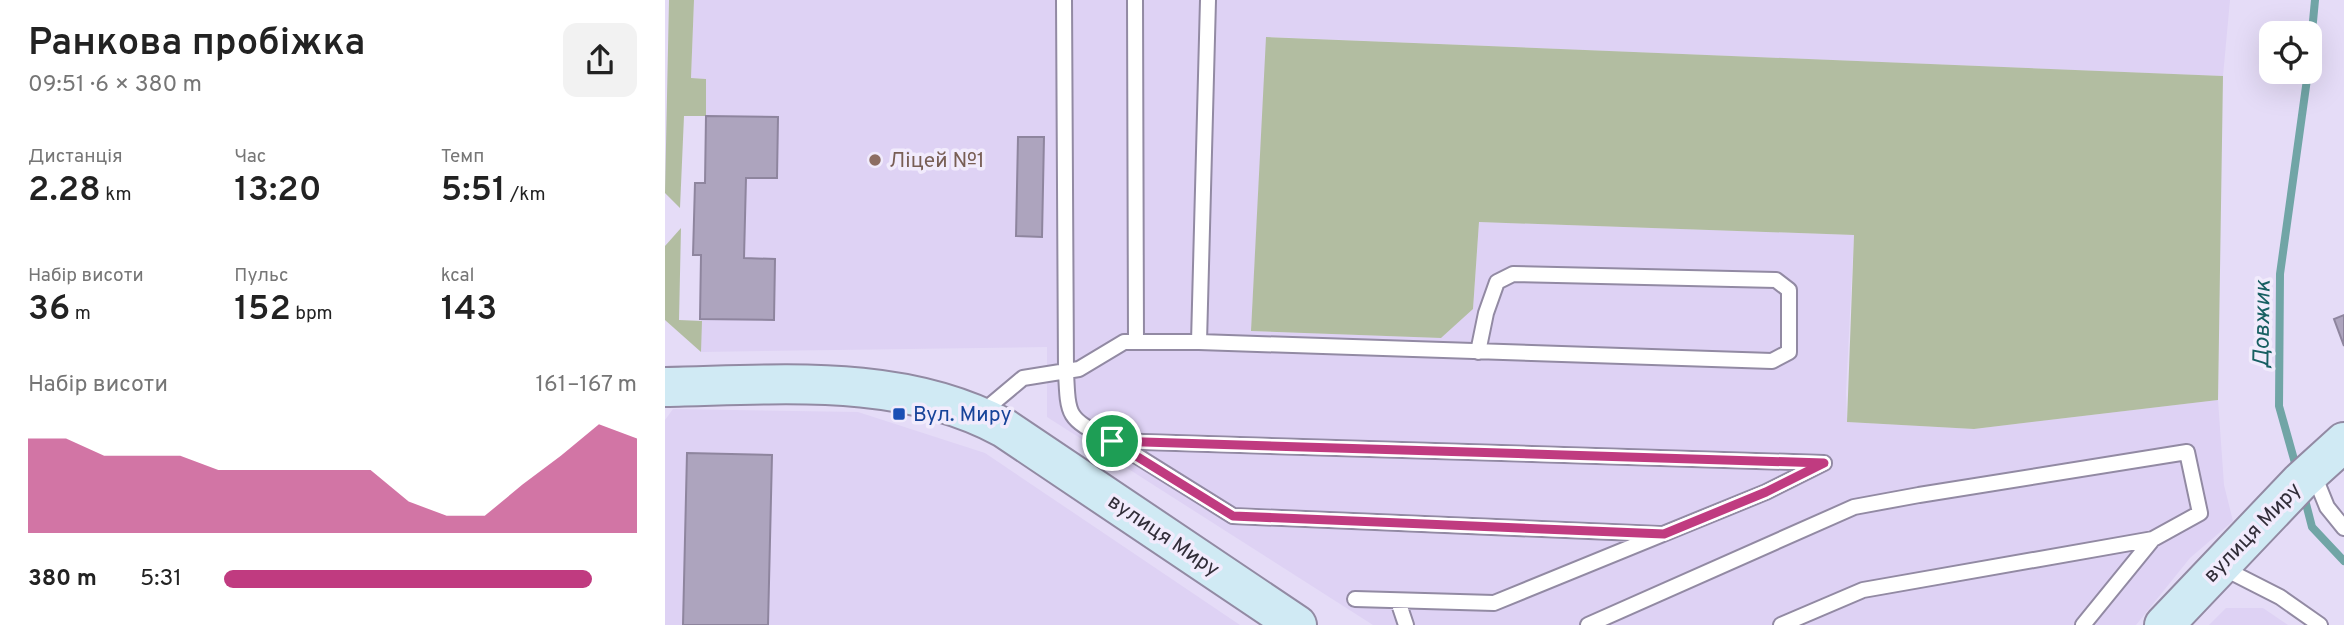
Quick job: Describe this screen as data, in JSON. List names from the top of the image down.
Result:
{
  "streets": {
    "street": ["вулиця Миру"]
  },
  "water": ["Довжик"],
  "places": {
    "other": ["Ліцей №1"],
    "transit": ["Вул. Миру"]
  },
  "page": {
    "heading": ["Ранкова пробіжка", "09:51 · 6 × 380 m"],
    "stats": [
      ["Дистанція", "2.28 km"],
      ["Час", "13:20"],
      ["Темп", "5:51 /km"],
      ["Набір висоти", "36 m"],
      ["Пульс", "152 bpm"],
      ["kcal", "143"]
    ],
    "chart": ["Набір висоти", "161–167 m"],
    "list": [
      {
        "name": "380 m",
        "note": "5:31"
      }
    ]
  }
}
